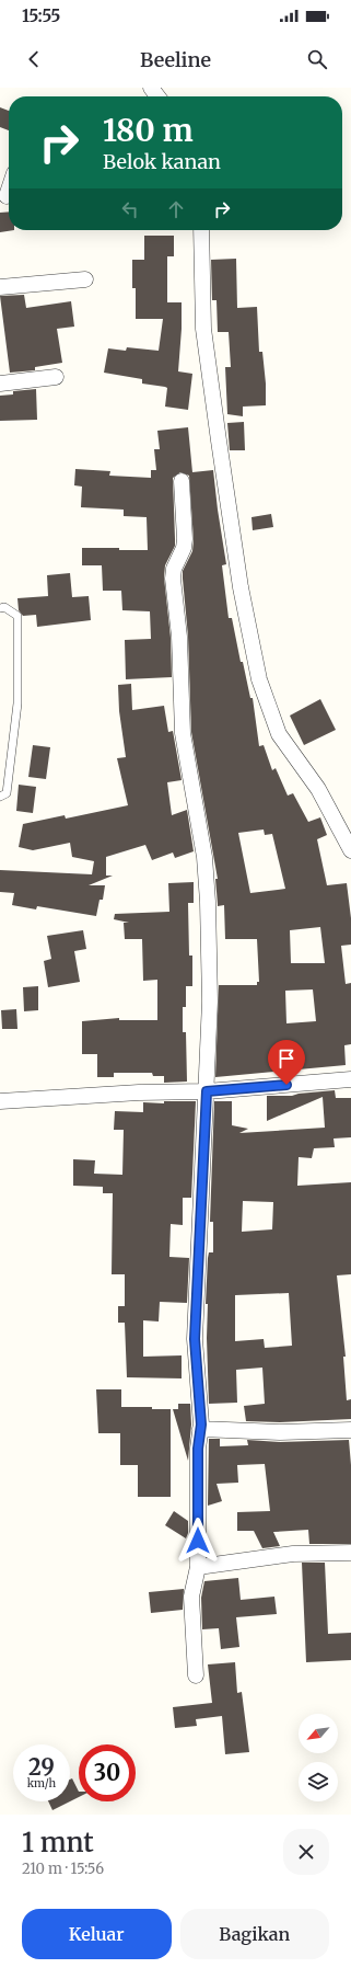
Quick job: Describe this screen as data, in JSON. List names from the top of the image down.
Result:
{
  "north": "bottom left",
  "page": {
    "status": "15:55",
    "header": "Beeline",
    "turn": ["180 m", "Belok kanan"],
    "speed": "29 km/h",
    "limit": "30",
    "heading": ["1 mnt", "210 m · 15:56"],
    "buttons": ["Keluar", "Bagikan"]
  }
}
